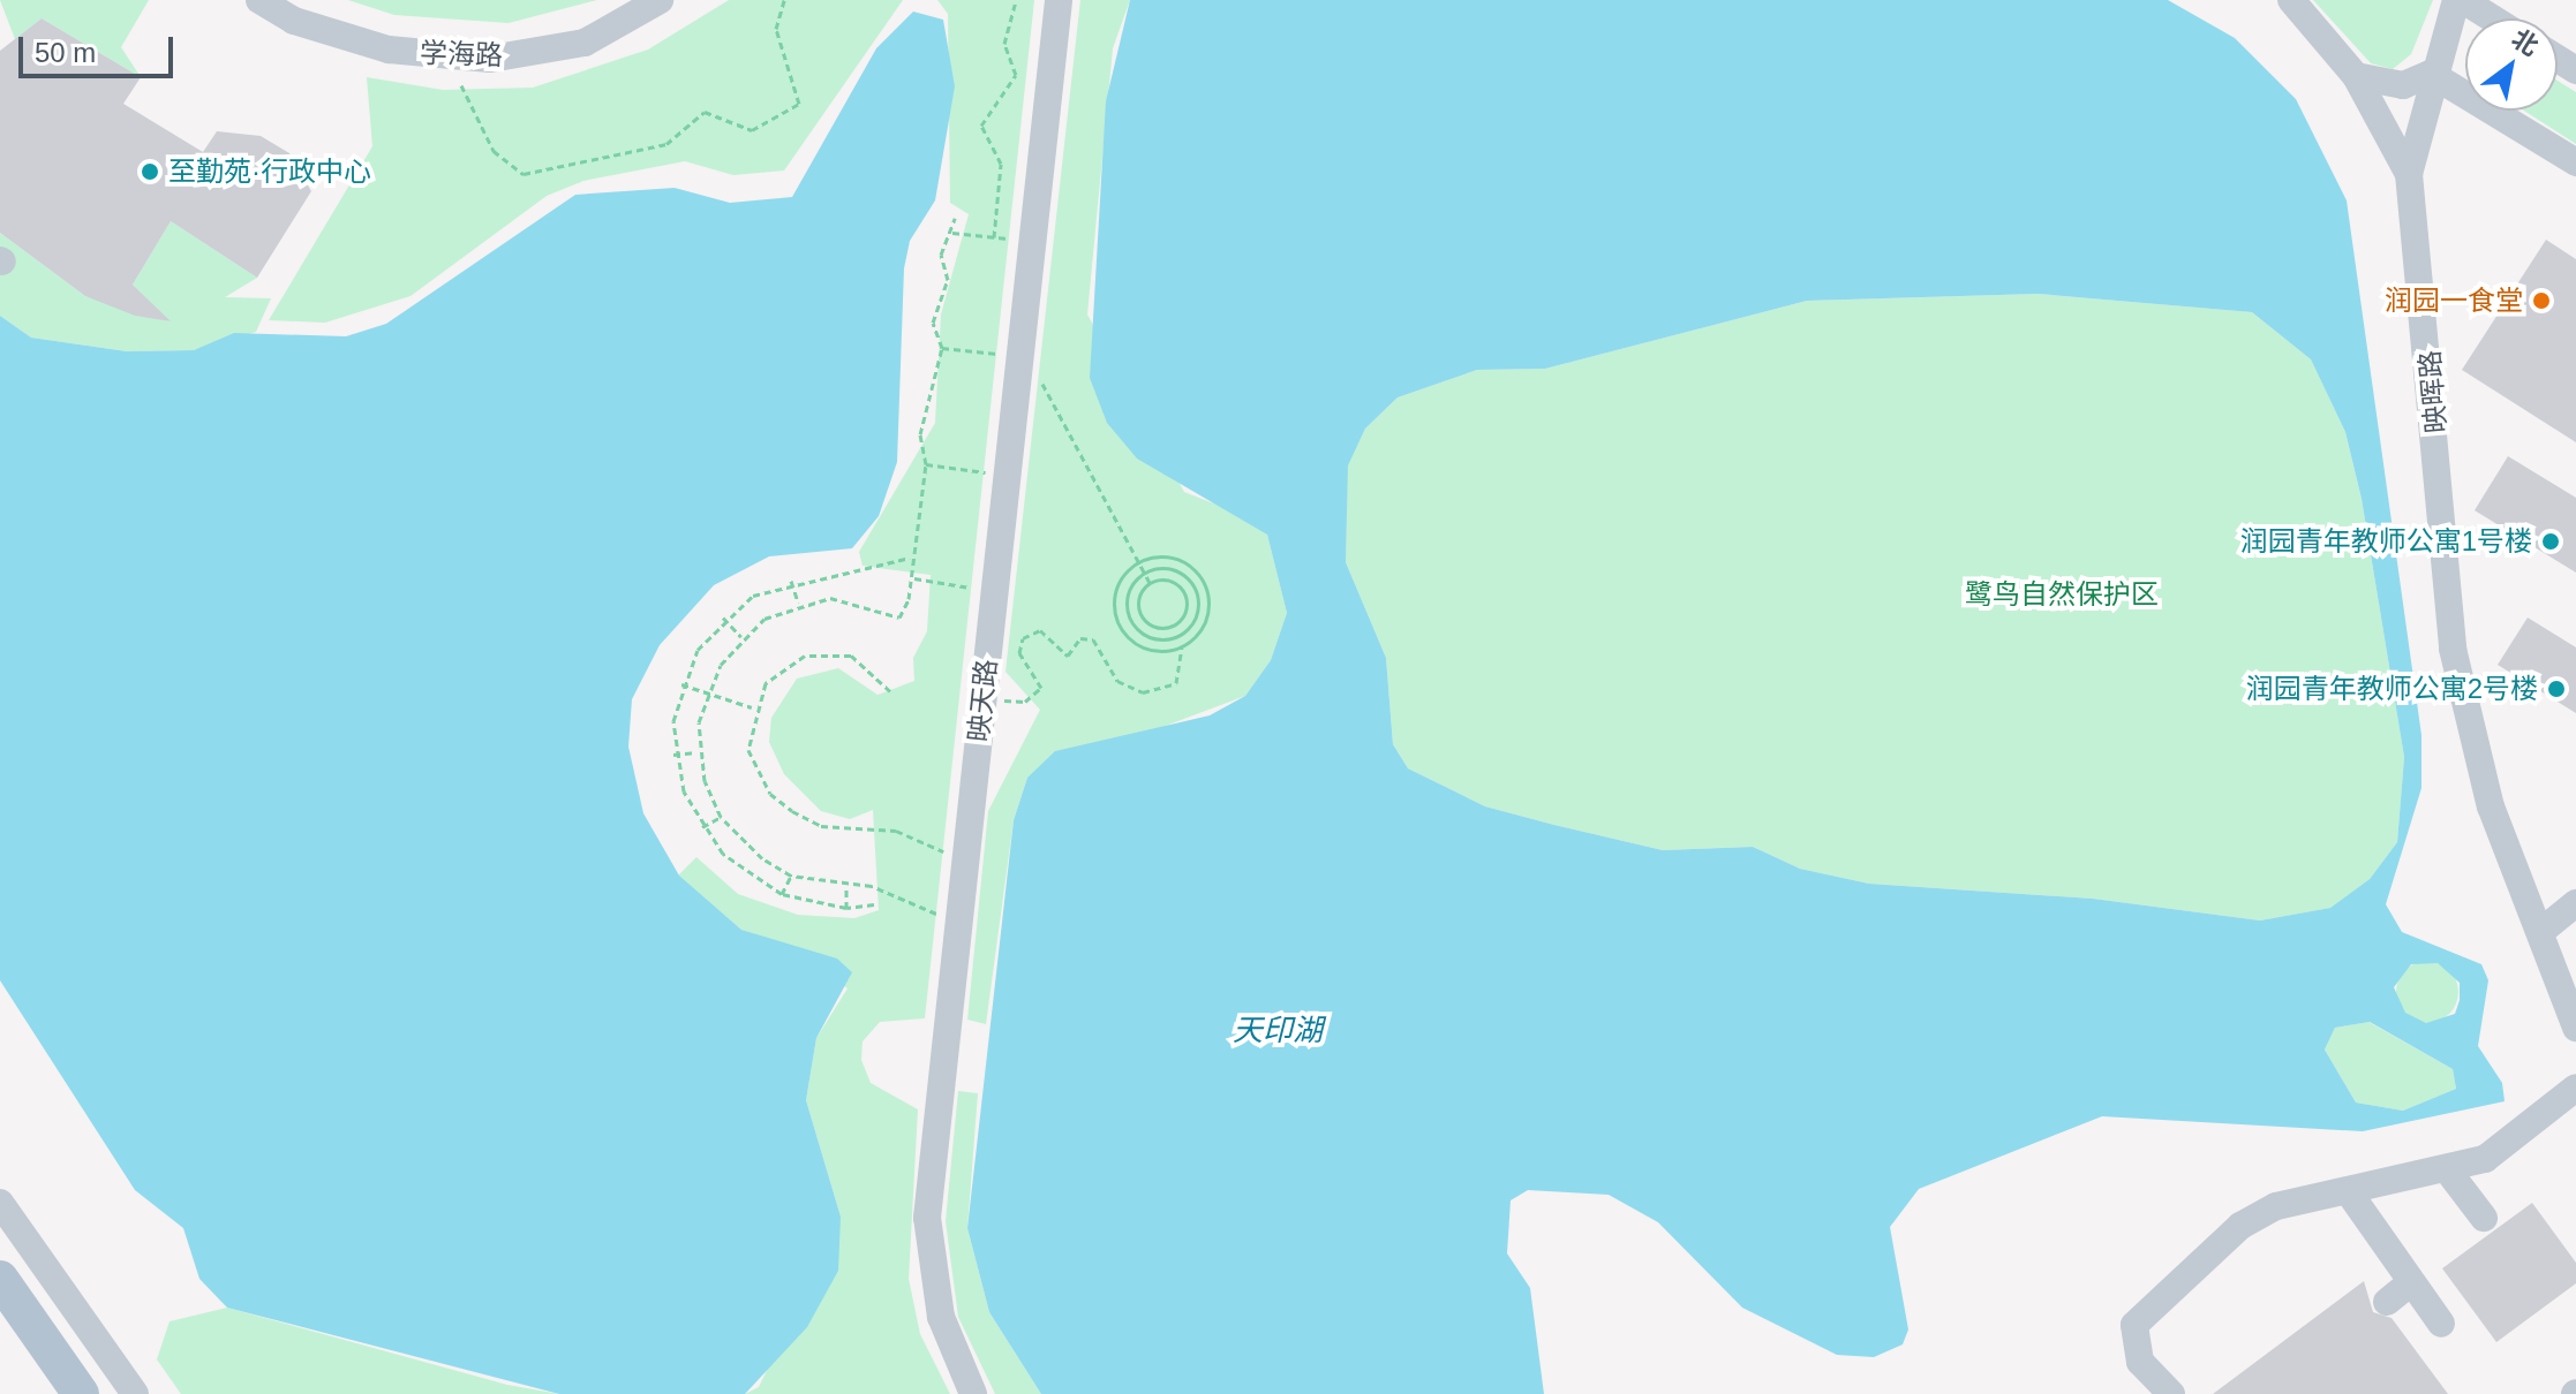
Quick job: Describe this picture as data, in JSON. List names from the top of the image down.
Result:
{
  "streets": {
    "street": ["学海路", "映晖路", "映天路"]
  },
  "water": ["天印湖"],
  "parks": ["鹭鸟自然保护区"],
  "places": [
    "至勤苑·行政中心",
    "润园一食堂",
    "润园青年教师公寓1号楼",
    "润园青年教师公寓2号楼"
  ],
  "scale_bar": "50 m",
  "north": "top right"
}
